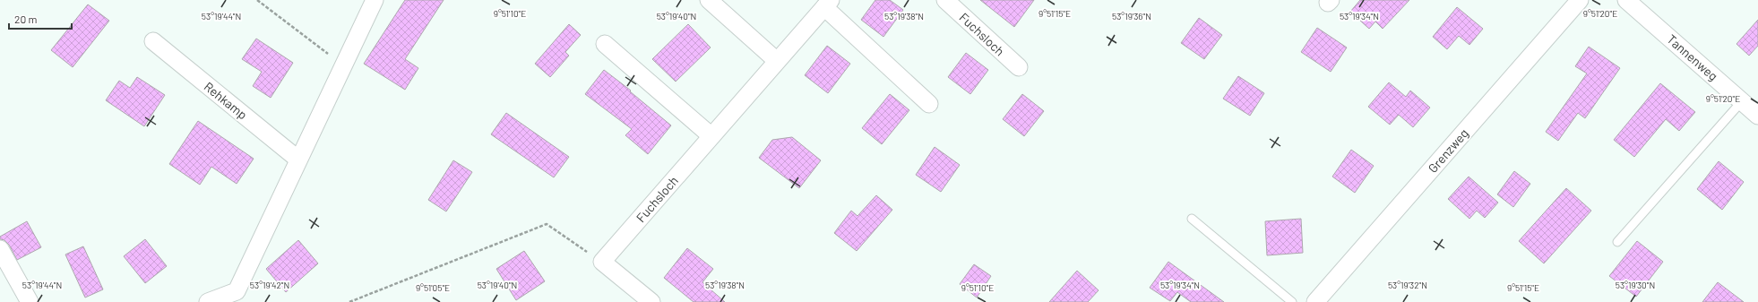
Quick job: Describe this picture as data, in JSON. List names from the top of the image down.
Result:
{
  "streets": {
    "street": [
      "Fuchsloch",
      "Tannenweg",
      "Rehkamp",
      "Grenzweg"
    ]
  },
  "scale_bar": "20 m",
  "coordinates": [
    "9°51'10\"E",
    "9°51'20\"E",
    "9°51'15\"E",
    "53°19'44\"N",
    "53°19'40\"N",
    "53°19'38\"N",
    "53°19'36\"N",
    "53°19'34\"N",
    "53°19'42\"N",
    "53°19'32\"N",
    "53°19'30\"N",
    "9°51'05\"E"
  ]
}
